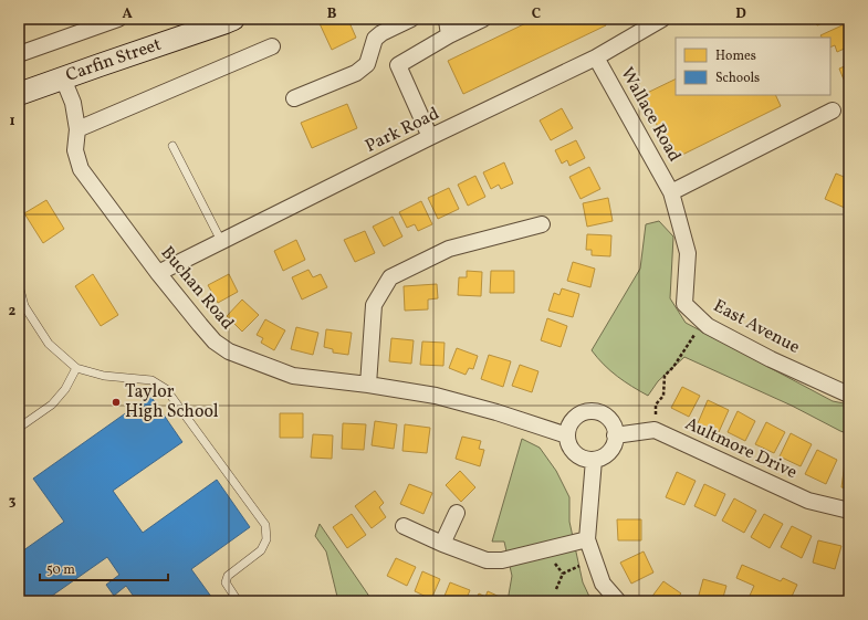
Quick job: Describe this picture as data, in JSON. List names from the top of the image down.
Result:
{
  "streets": {
    "main road": ["Carfin Street"],
    "street": [
      "Wallace Road",
      "Park Road",
      "Buchan Road",
      "East Avenue",
      "Aultmore Drive"
    ]
  },
  "crossings": [
    ["Carfin Street", "Buchan Road"],
    ["Wallace Road", "Park Road"],
    ["Wallace Road", "East Avenue"],
    ["Park Road", "Buchan Road"]
  ],
  "places": ["Taylor High School"],
  "legend": ["Homes", "Schools"],
  "scale_bar": "50 m",
  "grid": {
    "columns": [
      "A",
      "B",
      "C",
      "D"
    ],
    "rows": ["1", "2", "3"]
  }
}
